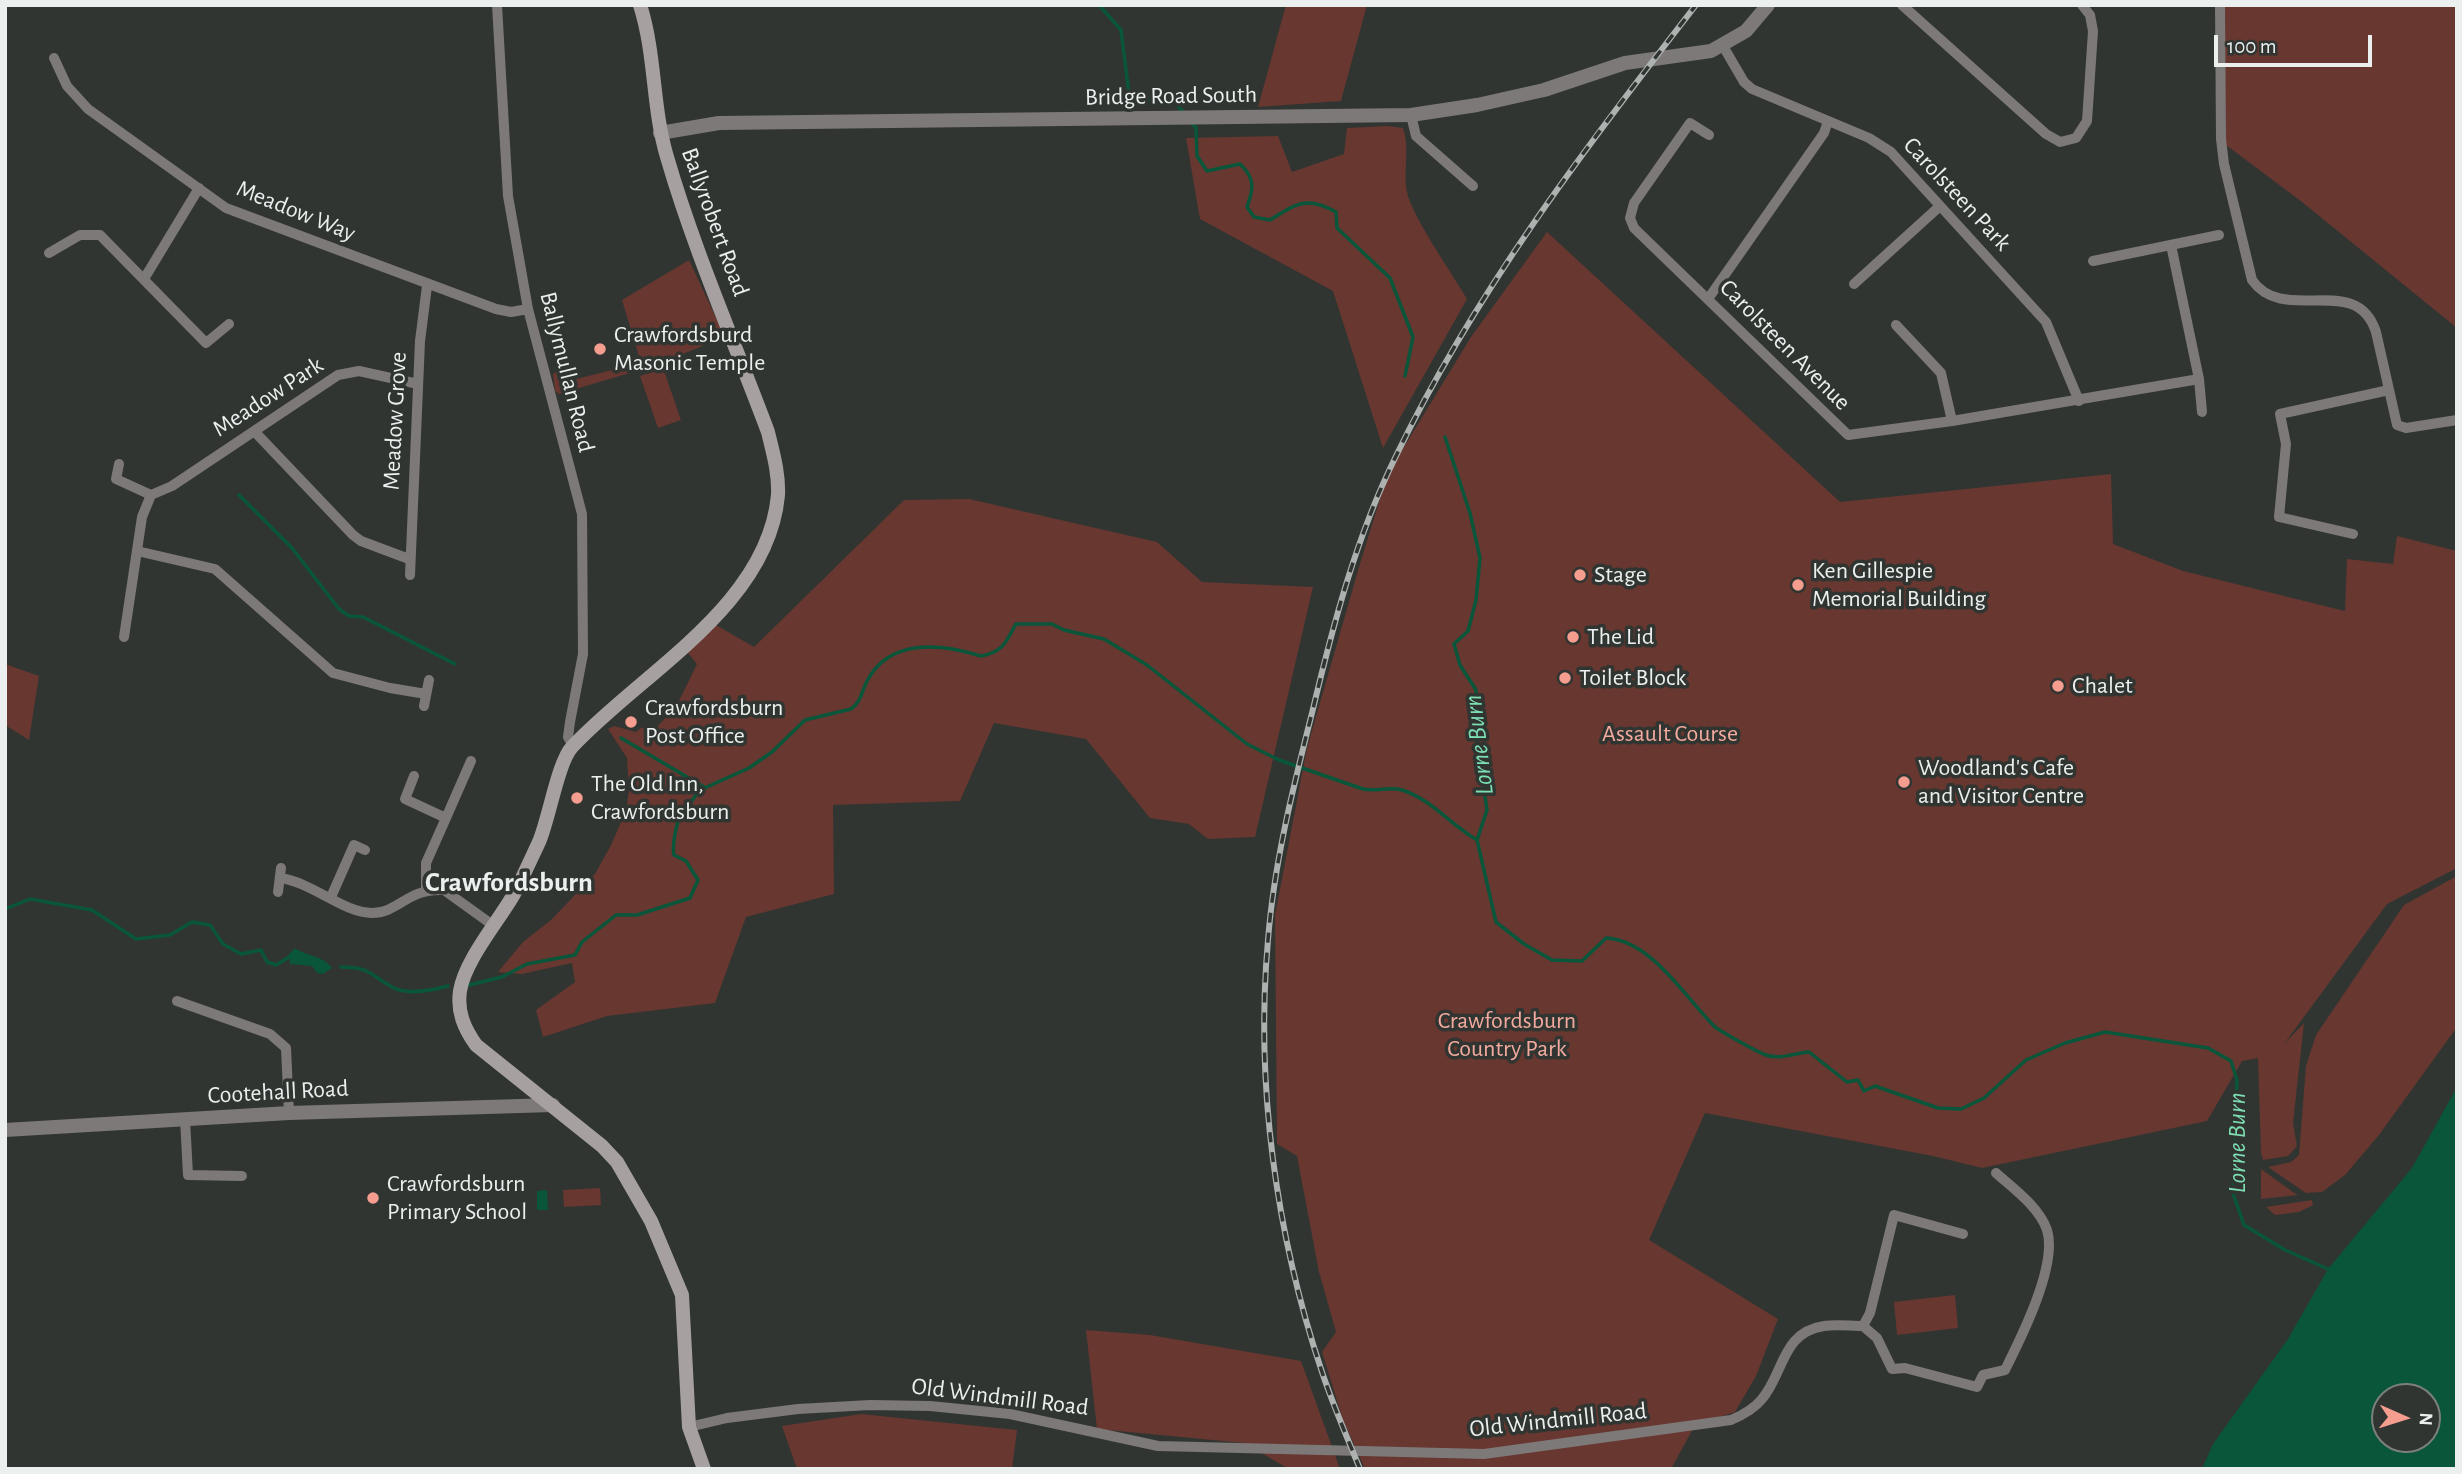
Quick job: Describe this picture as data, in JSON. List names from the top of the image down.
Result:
{
  "streets": {
    "main road": ["Ballyrobert Road"],
    "street": [
      "Bridge Road South",
      "Carolsteen Park",
      "Meadow Way",
      "Carolsteen Avenue",
      "Ballymullan Road",
      "Meadow Park",
      "Meadow Grove",
      "Cootehall Road",
      "Old Windmill Road"
    ]
  },
  "crossings": [
    ["Bridge Road South", "Carolsteen Park"],
    ["Bridge Road South", "Ballyrobert Road"],
    ["Carolsteen Park", "Carolsteen Avenue"],
    ["Meadow Way", "Ballymullan Road"],
    ["Meadow Way", "Meadow Grove"],
    ["Ballyrobert Road", "Ballymullan Road"],
    ["Meadow Park", "Meadow Grove"]
  ],
  "districts": ["Crawfordsburn"],
  "water": ["Lorne Burn"],
  "parks": ["Assault Course", "Crawfordsburn Country Park"],
  "places": [
    "Crawfordsburd Masonic Temple",
    "Stage",
    "Ken Gillespie Memorial Building",
    "The Lid",
    "Toilet Block",
    "Chalet",
    "Crawfordsburn Post Office",
    "Woodland's Cafe and Visitor Centre",
    "The Old Inn, Crawfordsburn",
    "Crawfordsburn Primary School"
  ],
  "scale_bar": "100 m",
  "north": "right"
}
